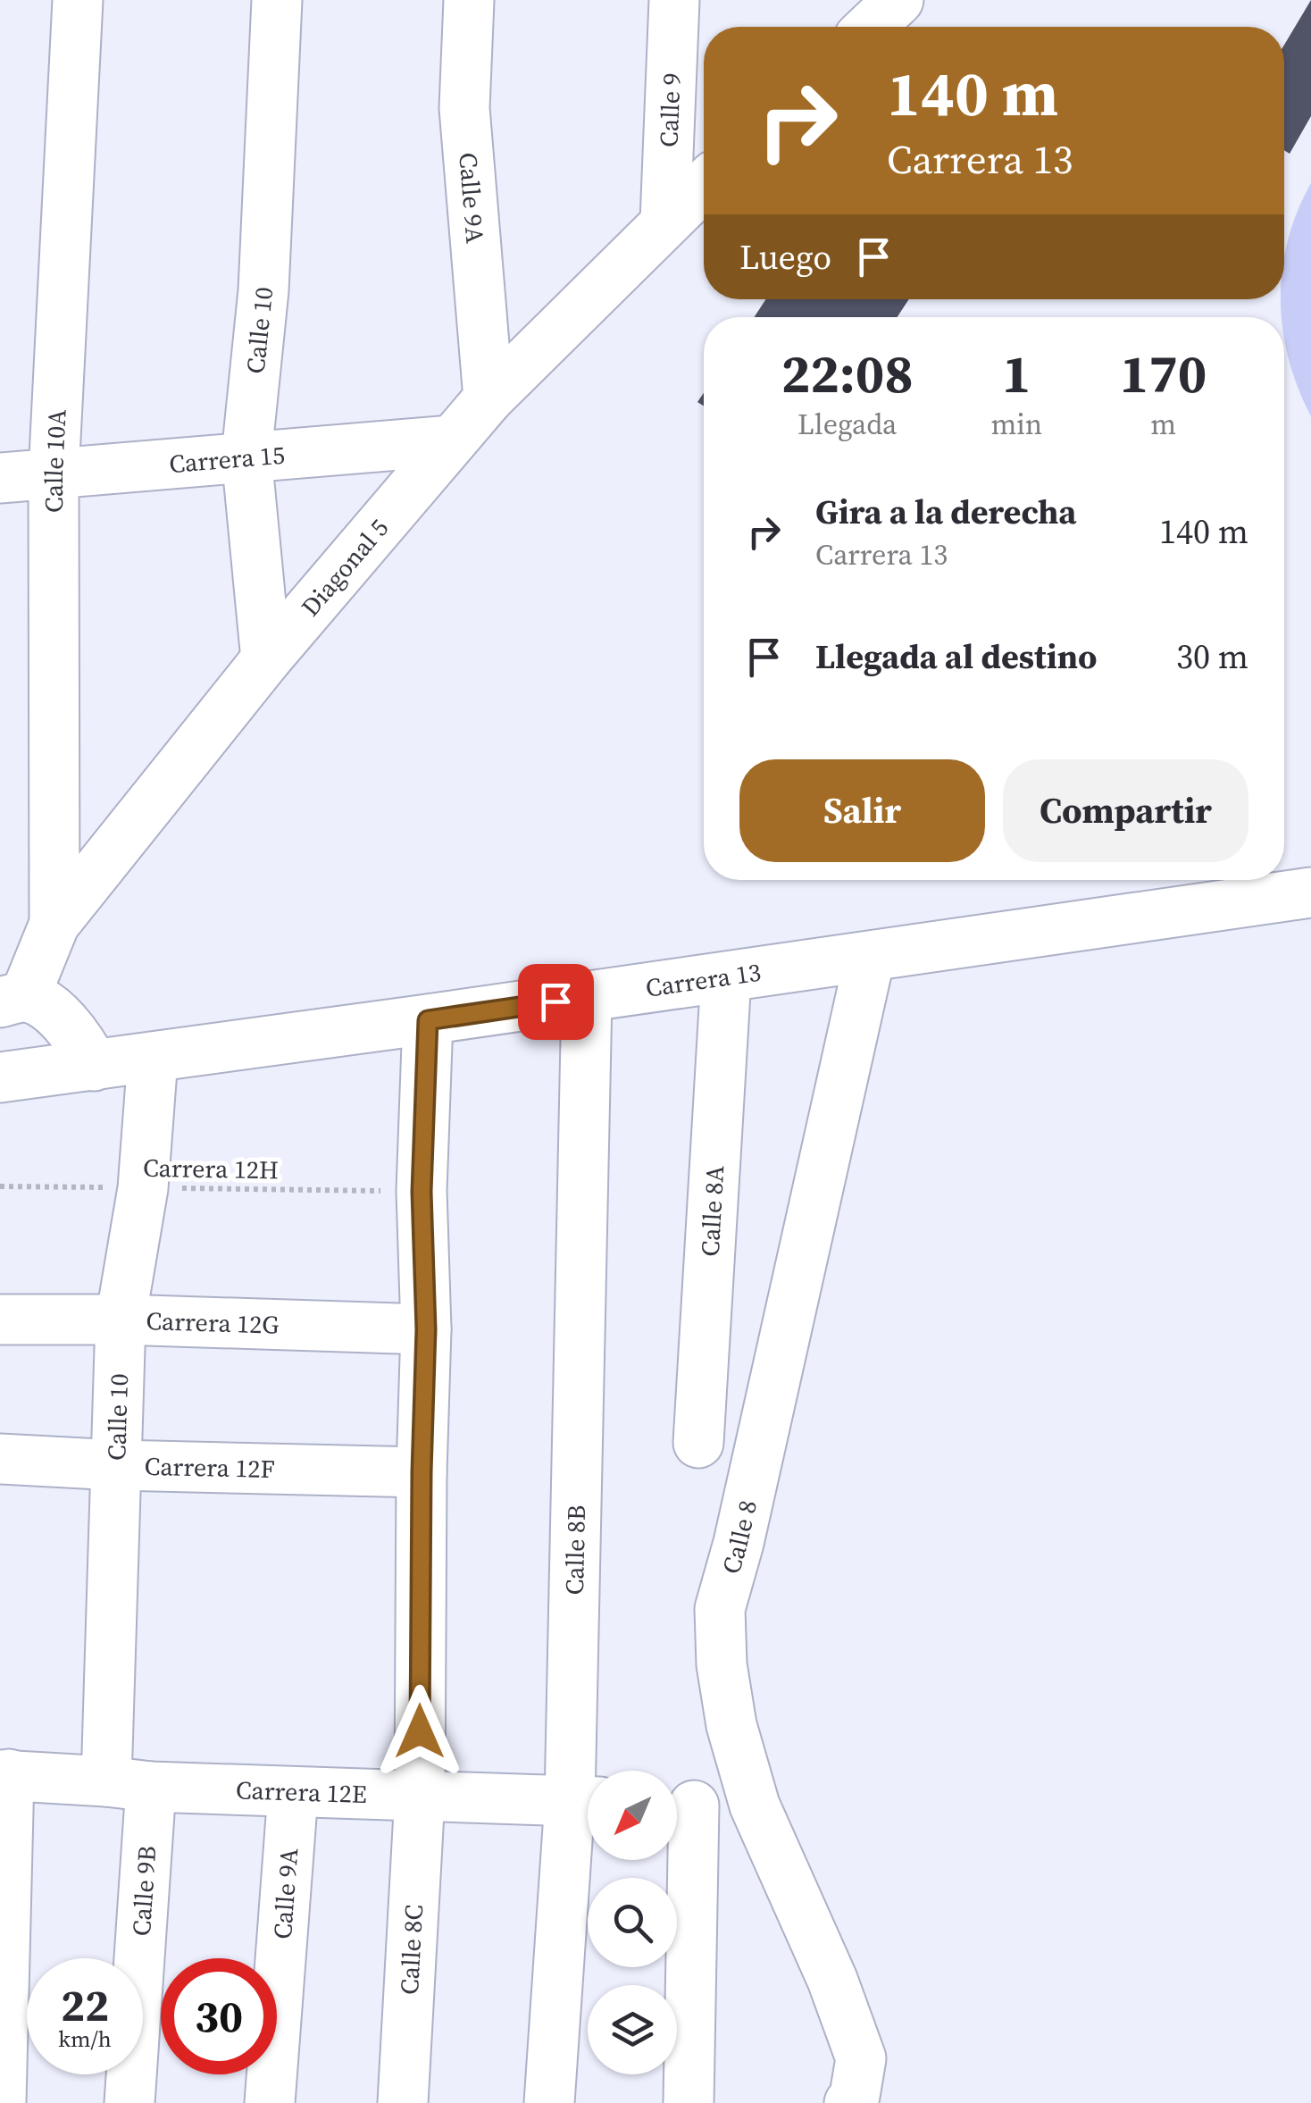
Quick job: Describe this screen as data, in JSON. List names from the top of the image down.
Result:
{
  "streets": {
    "street": [
      "Calle 9",
      "Calle 9A",
      "Calle 10",
      "Carrera 15",
      "Calle 10A",
      "Diagonal 5",
      "Carrera 13",
      "Calle 8A",
      "Carrera 12G",
      "Carrera 12F",
      "Calle 8",
      "Calle 8B",
      "Carrera 12E",
      "Calle 9B",
      "Calle 8C"
    ],
    "path": ["Carrera 12H"]
  },
  "crossings": [
    ["Calle 9", "Diagonal 5"],
    ["Calle 9A", "Diagonal 5"],
    ["Calle 9A", "Carrera 12E"],
    ["Calle 10", "Carrera 15"],
    ["Calle 10", "Diagonal 5"],
    ["Calle 10", "Carrera 13"],
    ["Calle 10", "Carrera 12H"],
    ["Calle 10", "Carrera 12G"],
    ["Calle 10", "Carrera 12F"],
    ["Calle 10", "Carrera 12E"],
    ["Calle 10", "Calle 9B"],
    ["Carrera 15", "Calle 10A"],
    ["Carrera 15", "Diagonal 5"],
    ["Calle 10A", "Diagonal 5"],
    ["Carrera 13", "Calle 8A"],
    ["Carrera 13", "Calle 8"],
    ["Carrera 13", "Calle 8B"],
    ["Calle 8B", "Carrera 12E"],
    ["Carrera 12E", "Calle 9B"],
    ["Carrera 12E", "Calle 8C"]
  ],
  "north": "bottom left",
  "page": {
    "turn": ["140 m", "Carrera 13"],
    "then": "Luego",
    "eta": [
      "22:08",
      "Llegada",
      "1",
      "min",
      "170",
      "m"
    ],
    "list": [
      {
        "name": "Gira a la derecha",
        "note": "Carrera 13",
        "value": "140 m"
      },
      {
        "name": "Llegada al destino",
        "value": "30 m"
      }
    ],
    "buttons": ["Salir", "Compartir"],
    "speed": "22 km/h",
    "limit": "30"
  }
}
